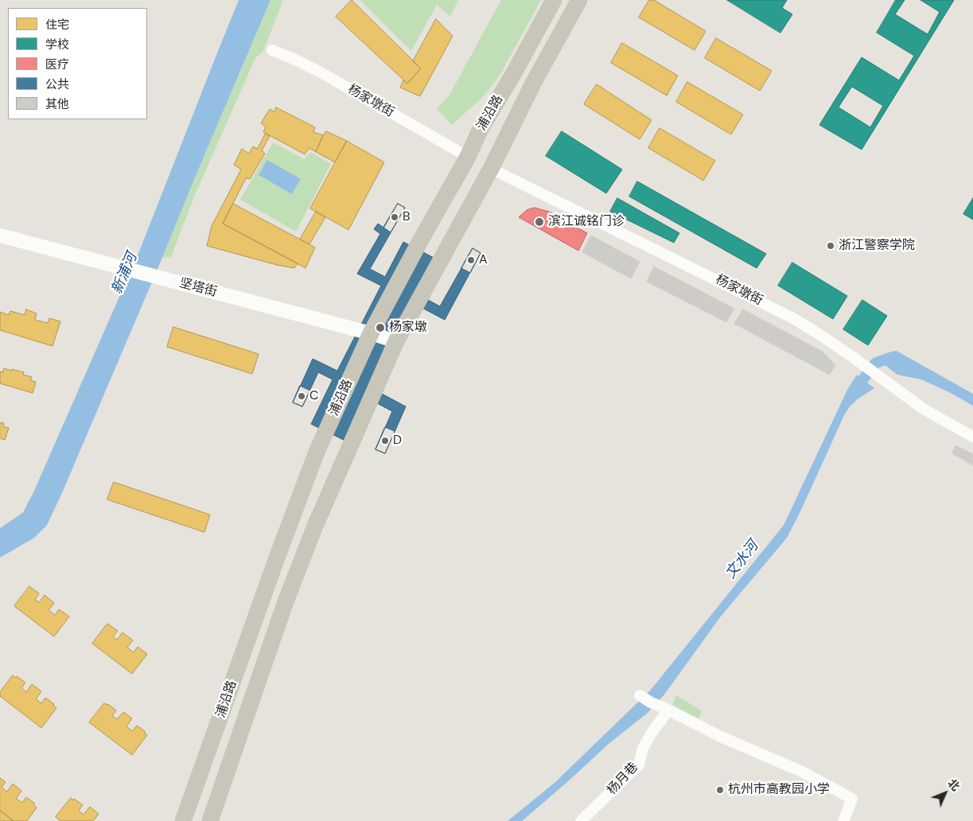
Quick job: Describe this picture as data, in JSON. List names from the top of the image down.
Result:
{
  "streets": {
    "main road": ["浦沿路"],
    "street": ["杨家墩街", "坚塔街", "杨月巷"]
  },
  "crossings": [
    ["杨家墩街", "浦沿路"],
    ["浦沿路", "坚塔街"]
  ],
  "water": ["新浦河", "文水河"],
  "places": [
    "B",
    "滨江诚铭门诊",
    "浙江警察学院",
    "A",
    "杨家墩",
    "C",
    "D",
    "杭州市高教园小学"
  ],
  "legend": [
    "住宅",
    "学校",
    "医疗",
    "公共",
    "其他"
  ],
  "north": "top right"
}
